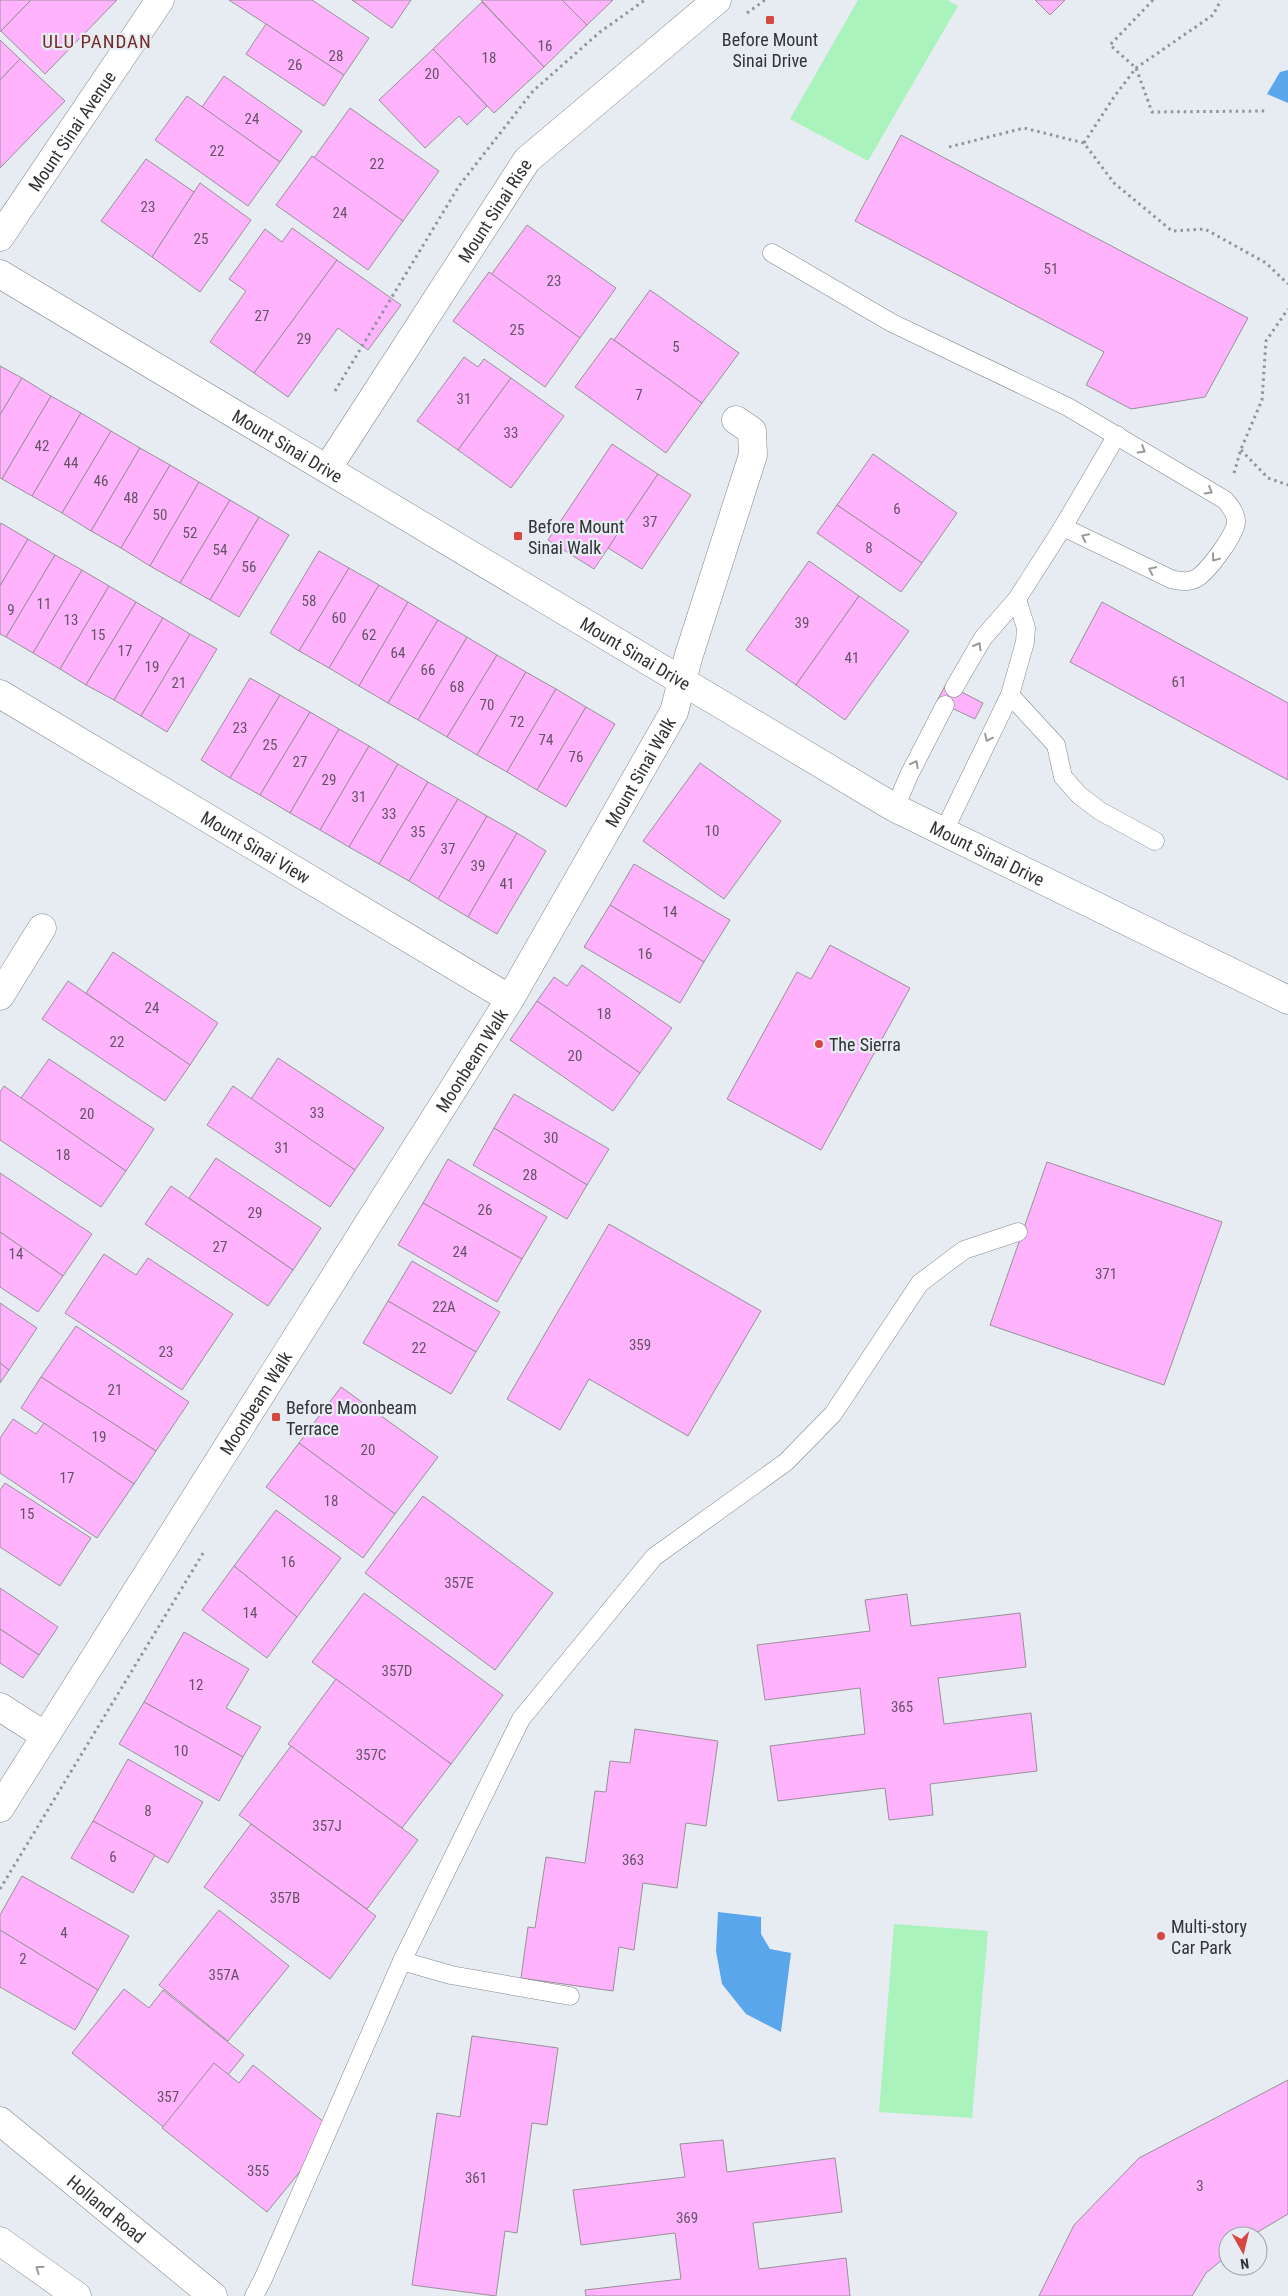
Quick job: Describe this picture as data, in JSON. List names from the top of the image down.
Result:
{
  "streets": {
    "street": [
      "Mount Sinai Avenue",
      "Mount Sinai Rise",
      "Mount Sinai Drive",
      "Mount Sinai Walk",
      "Mount Sinai View",
      "Moonbeam Walk",
      "Holland Road"
    ]
  },
  "crossings": [
    ["Mount Sinai Rise", "Mount Sinai Drive"],
    ["Mount Sinai Drive", "Mount Sinai Walk"],
    ["Mount Sinai Walk", "Mount Sinai View"],
    ["Mount Sinai Walk", "Moonbeam Walk"],
    ["Mount Sinai View", "Moonbeam Walk"]
  ],
  "districts": ["ULU PANDAN"],
  "places": {
    "transit": ["Before Mount Sinai Drive", "Before Mount Sinai Walk", "Before Moonbeam Terrace"],
    "other": ["The Sierra", "Multi-story Car Park"]
  },
  "house_numbers": [
    "16",
    "28",
    "18",
    "26",
    "20",
    "24",
    "22",
    "22",
    "23",
    "24",
    "25",
    "51",
    "23",
    "27",
    "25",
    "29",
    "5",
    "7",
    "31",
    "33",
    "42",
    "44",
    "46",
    "48",
    "6",
    "50",
    "37",
    "52",
    "8",
    "54",
    "56",
    "58",
    "11",
    "9",
    "60",
    "13",
    "39",
    "15",
    "62",
    "17",
    "64",
    "41",
    "19",
    "66",
    "61",
    "21",
    "68",
    "70",
    "72",
    "23",
    "74",
    "25",
    "76",
    "27",
    "29",
    "31",
    "33",
    "10",
    "35",
    "37",
    "39",
    "41",
    "14",
    "16",
    "24",
    "18",
    "22",
    "20",
    "33",
    "20",
    "30",
    "31",
    "18",
    "28",
    "26",
    "29",
    "27",
    "24",
    "14",
    "371",
    "22A",
    "359",
    "22",
    "23",
    "21",
    "19",
    "20",
    "17",
    "18",
    "15",
    "16",
    "357E",
    "14",
    "357D",
    "12",
    "365",
    "10",
    "357C",
    "8",
    "357J",
    "6",
    "363",
    "357B",
    "4",
    "2",
    "357A",
    "357",
    "355",
    "361",
    "3",
    "369"
  ],
  "north": "bottom"
}
